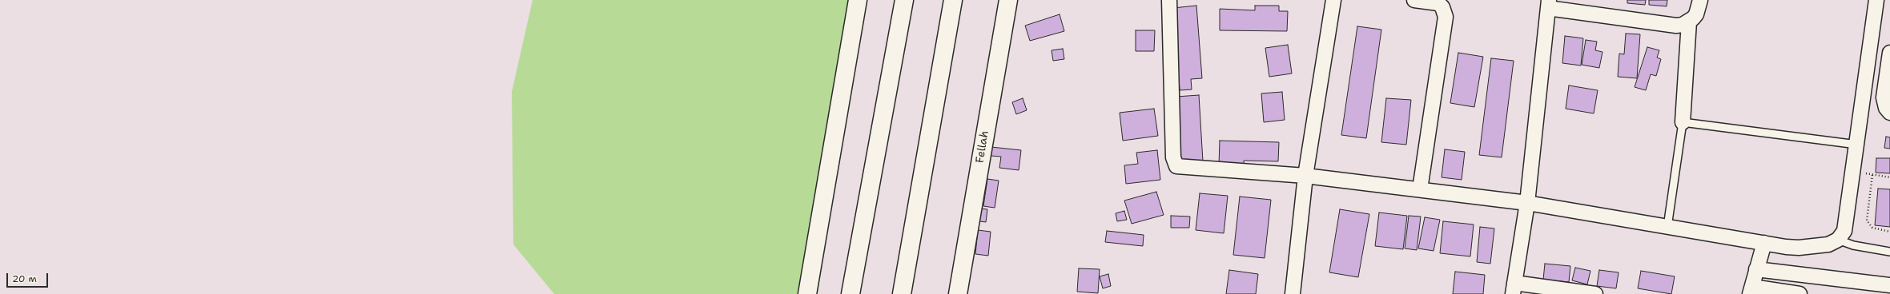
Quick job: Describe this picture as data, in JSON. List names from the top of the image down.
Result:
{
  "streets": {
    "main road": ["Fellah"]
  },
  "scale_bar": "20 m"
}
